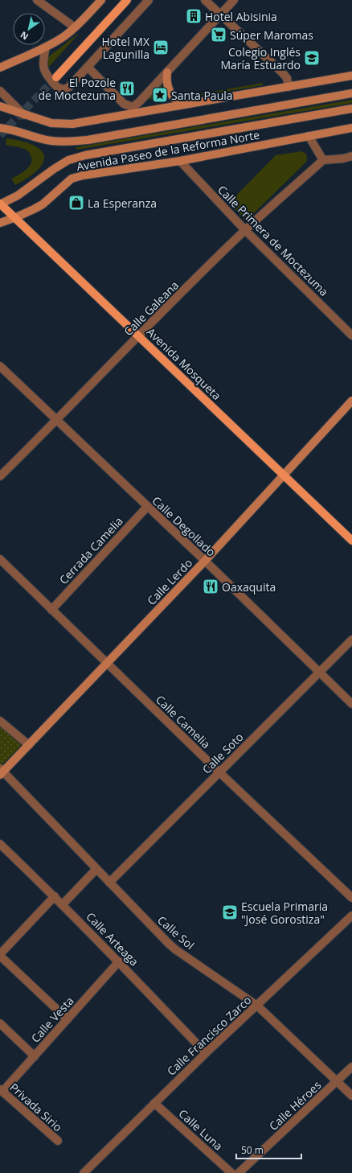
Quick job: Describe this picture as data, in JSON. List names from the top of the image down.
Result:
{
  "streets": {
    "main road": ["Avenida Mosqueta"],
    "street": [
      "Avenida Paseo de la Reforma Norte",
      "Calle Primera de Moctezuma",
      "Calle Galeana",
      "Calle Degollado",
      "Cerrada Camelia",
      "Calle Lerdo",
      "Calle Camelia",
      "Calle Soto",
      "Calle Sol",
      "Calle Arteaga",
      "Calle Vesta",
      "Calle Francisco Zarco",
      "Calle Héroes",
      "Privada Sirio",
      "Calle Luna"
    ]
  },
  "crossings": [
    ["Avenida Paseo de la Reforma Norte", "Calle Primera de Moctezuma"],
    ["Avenida Paseo de la Reforma Norte", "Avenida Mosqueta"],
    ["Calle Primera de Moctezuma", "Calle Galeana"],
    ["Calle Galeana", "Avenida Mosqueta"],
    ["Calle Galeana", "Calle Degollado"],
    ["Avenida Mosqueta", "Calle Lerdo"],
    ["Calle Degollado", "Cerrada Camelia"],
    ["Calle Degollado", "Calle Lerdo"],
    ["Calle Degollado", "Calle Soto"],
    ["Cerrada Camelia", "Calle Camelia"],
    ["Calle Lerdo", "Calle Camelia"],
    ["Calle Lerdo", "Calle Sol"],
    ["Calle Camelia", "Calle Soto"],
    ["Calle Soto", "Calle Sol"],
    ["Calle Sol", "Calle Francisco Zarco"],
    ["Calle Sol", "Calle Héroes"],
    ["Calle Arteaga", "Calle Vesta"],
    ["Calle Arteaga", "Calle Francisco Zarco"],
    ["Calle Vesta", "Privada Sirio"],
    ["Calle Francisco Zarco", "Calle Luna"]
  ],
  "places": {
    "building": ["Hotel Abisinia"],
    "supermarket": ["Súper Maromas"],
    "hotel": ["Hotel MX Lagunilla"],
    "school or university": ["Colegio Inglés María Estuardo", "Escuela Primaria \"José Gorostiza\""],
    "restaurant": ["El Pozole de Moctezuma", "Oaxaquita"],
    "place": ["Santa Paula"],
    "shop": ["La Esperanza"]
  },
  "scale_bar": "50 m",
  "north": "bottom left"
}
